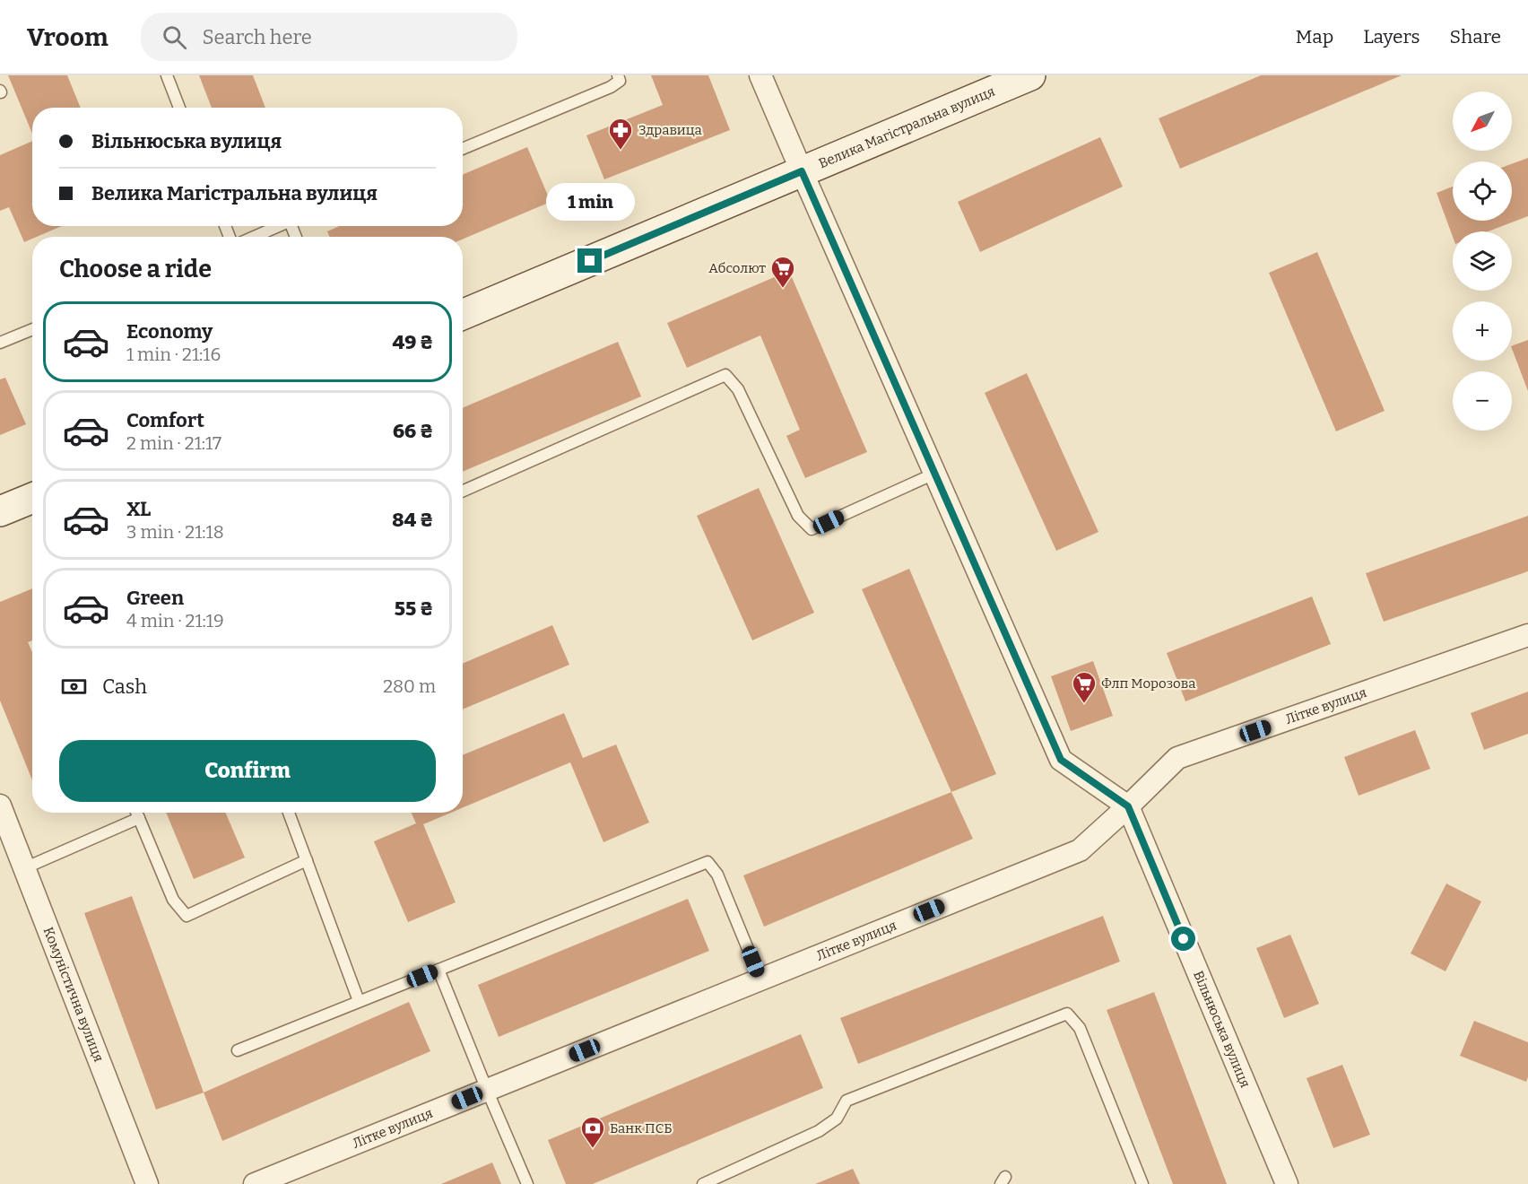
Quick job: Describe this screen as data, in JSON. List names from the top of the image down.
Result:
{
  "streets": {
    "street": [
      "Велика Магістральна вулиця",
      "Літке вулиця",
      "Комуністична вулиця",
      "Вільнюська вулиця"
    ]
  },
  "crossings": [
    ["Літке вулиця", "Вільнюська вулиця"]
  ],
  "places": {
    "pharmacy": ["Здравица"],
    "supermarket": ["Абсолют", "Флп Морозова"],
    "bank": ["Банк ПСБ"]
  },
  "north": "bottom left",
  "page": {
    "header": "Vroom",
    "search": "Search here",
    "nav": ["Map", "Layers", "Share"],
    "map_buttons": ["+", "−"],
    "banner": ["Вільнюська вулиця", "Велика Магістральна вулиця"],
    "bubble": "1 min",
    "heading": "Choose a ride",
    "list": [
      {
        "name": "Economy",
        "note": "1 min · 21:16",
        "value": "49 ₴"
      },
      {
        "name": "Comfort",
        "note": "2 min · 21:17",
        "value": "66 ₴"
      },
      {
        "name": "XL",
        "note": "3 min · 21:18",
        "value": "84 ₴"
      },
      {
        "name": "Green",
        "note": "4 min · 21:19",
        "value": "55 ₴"
      }
    ],
    "pay": ["Cash", "280 m"],
    "buttons": "Confirm"
  }
}
